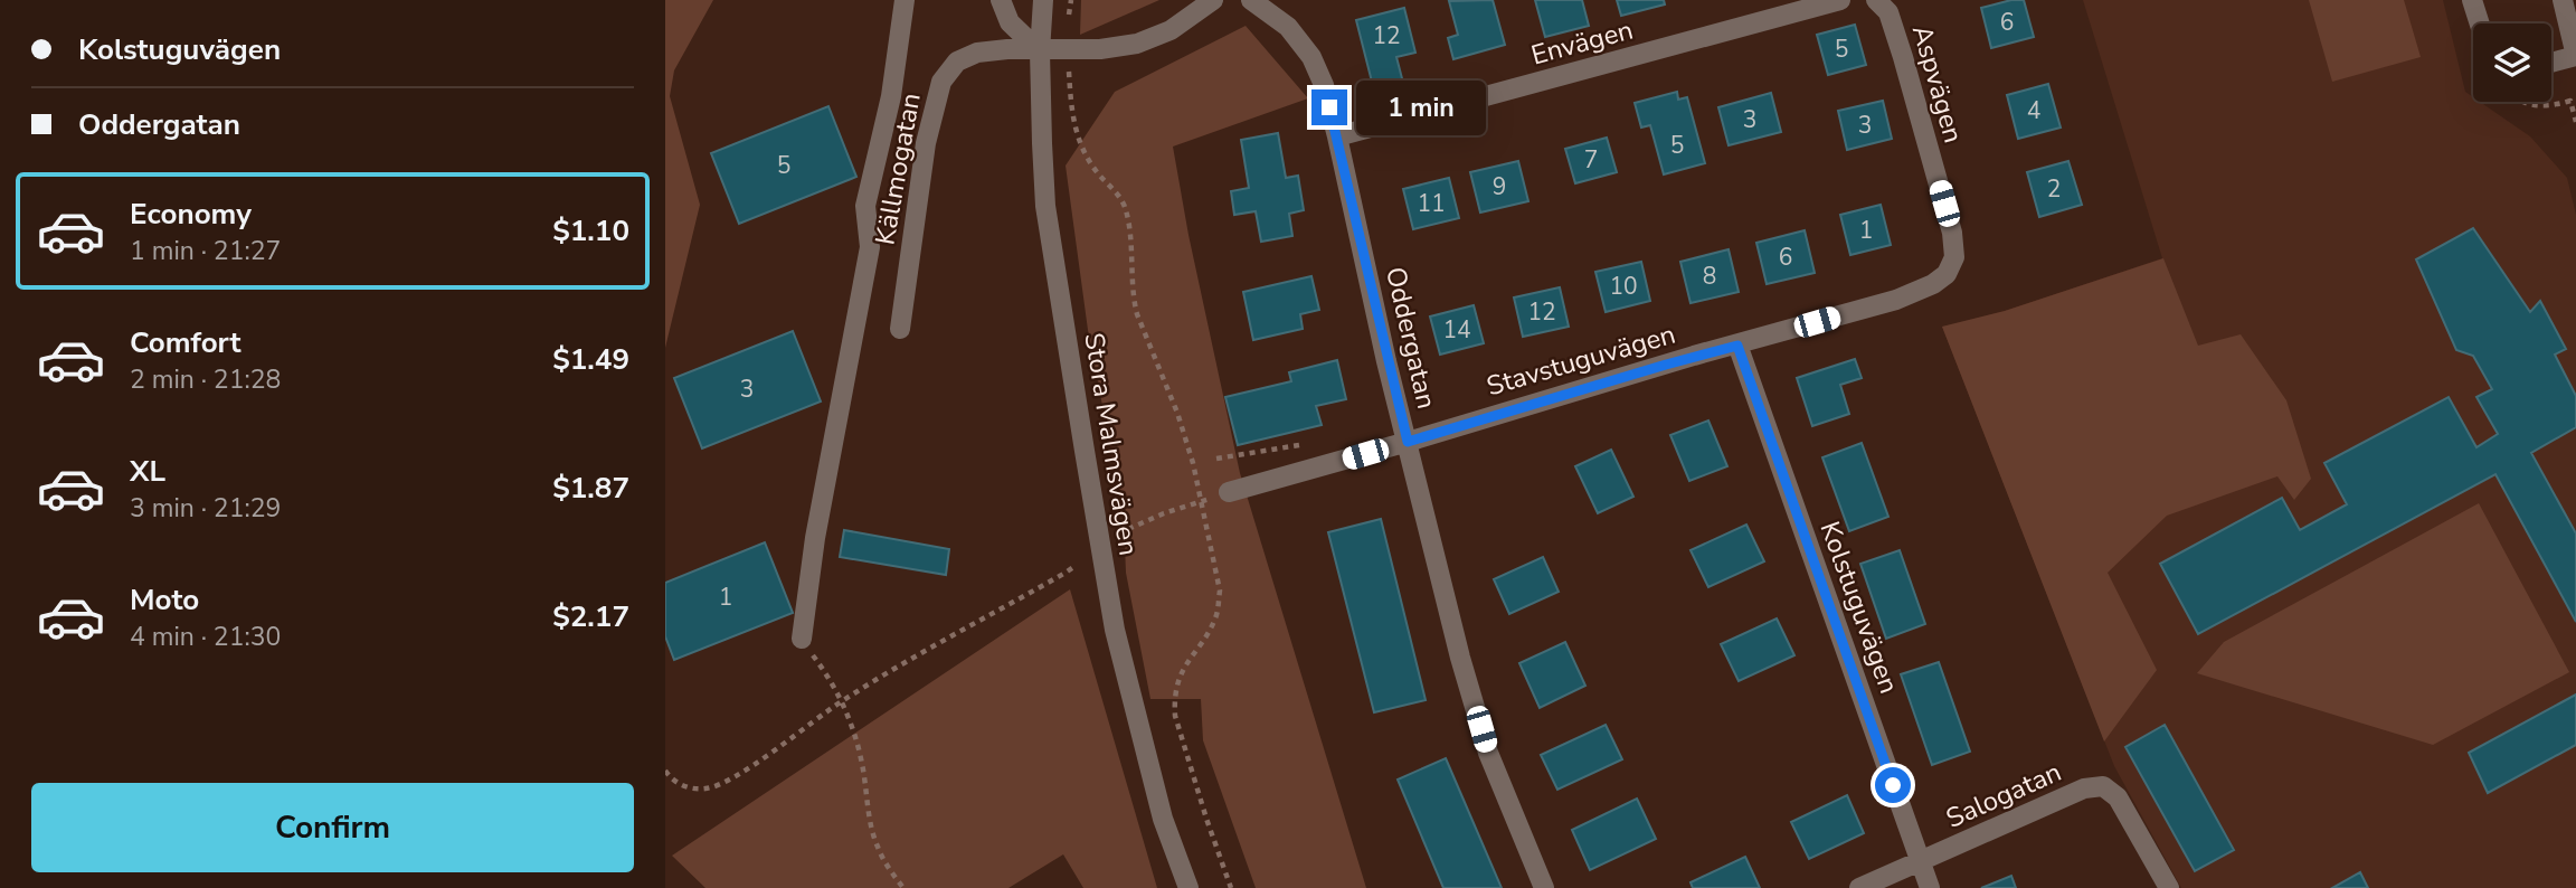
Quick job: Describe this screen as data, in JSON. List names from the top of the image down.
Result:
{
  "streets": {
    "street": [
      "Envägen",
      "Aspvägen",
      "Källmogatan",
      "Oddergatan",
      "Stavstuguvägen",
      "Stora Malmsvägen",
      "Kolstuguvägen",
      "Salogatan"
    ]
  },
  "crossings": [
    ["Envägen", "Oddergatan"],
    ["Aspvägen", "Stavstuguvägen"],
    ["Källmogatan", "Stora Malmsvägen"],
    ["Oddergatan", "Stavstuguvägen"],
    ["Stavstuguvägen", "Kolstuguvägen"],
    ["Kolstuguvägen", "Salogatan"]
  ],
  "house_numbers": [
    "6",
    "12",
    "5",
    "4",
    "3",
    "3",
    "5",
    "7",
    "5",
    "9",
    "2",
    "11",
    "1",
    "6",
    "8",
    "10",
    "12",
    "14",
    "3",
    "1"
  ],
  "page": {
    "banner": ["Kolstuguvägen", "Oddergatan"],
    "bubble": "1 min",
    "list": [
      {
        "name": "Economy",
        "note": "1 min · 21:27",
        "value": "$1.10"
      },
      {
        "name": "Comfort",
        "note": "2 min · 21:28",
        "value": "$1.49"
      },
      {
        "name": "XL",
        "note": "3 min · 21:29",
        "value": "$1.87"
      },
      {
        "name": "Moto",
        "note": "4 min · 21:30",
        "value": "$2.17"
      }
    ],
    "buttons": "Confirm"
  }
}
